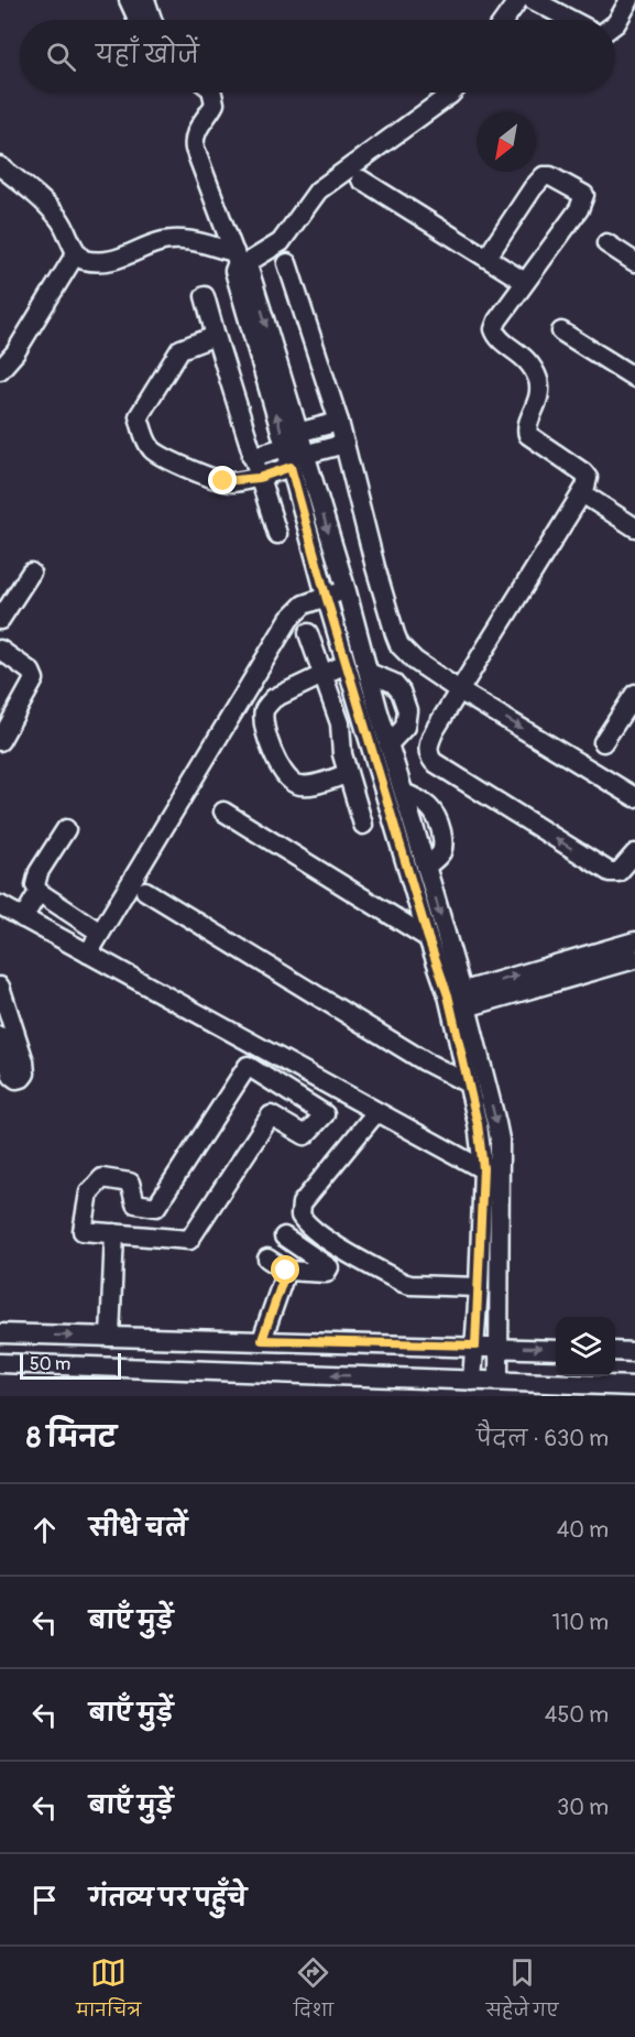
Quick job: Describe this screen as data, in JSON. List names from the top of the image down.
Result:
{
  "scale_bar": "50 m",
  "north": "bottom left",
  "page": {
    "search": "यहाँ खोजें",
    "scale": "50 m",
    "heading": ["8 मिनट", "पैदल · 630 m"],
    "list": [
      ["सीधे चलें", "40 m"],
      ["बाएँ मुड़ें", "110 m"],
      ["बाएँ मुड़ें", "450 m"],
      ["बाएँ मुड़ें", "30 m"],
      "गंतव्य पर पहुँचे"
    ],
    "nav": ["मानचित्र", "दिशा", "सहेजे गए"]
  }
}
